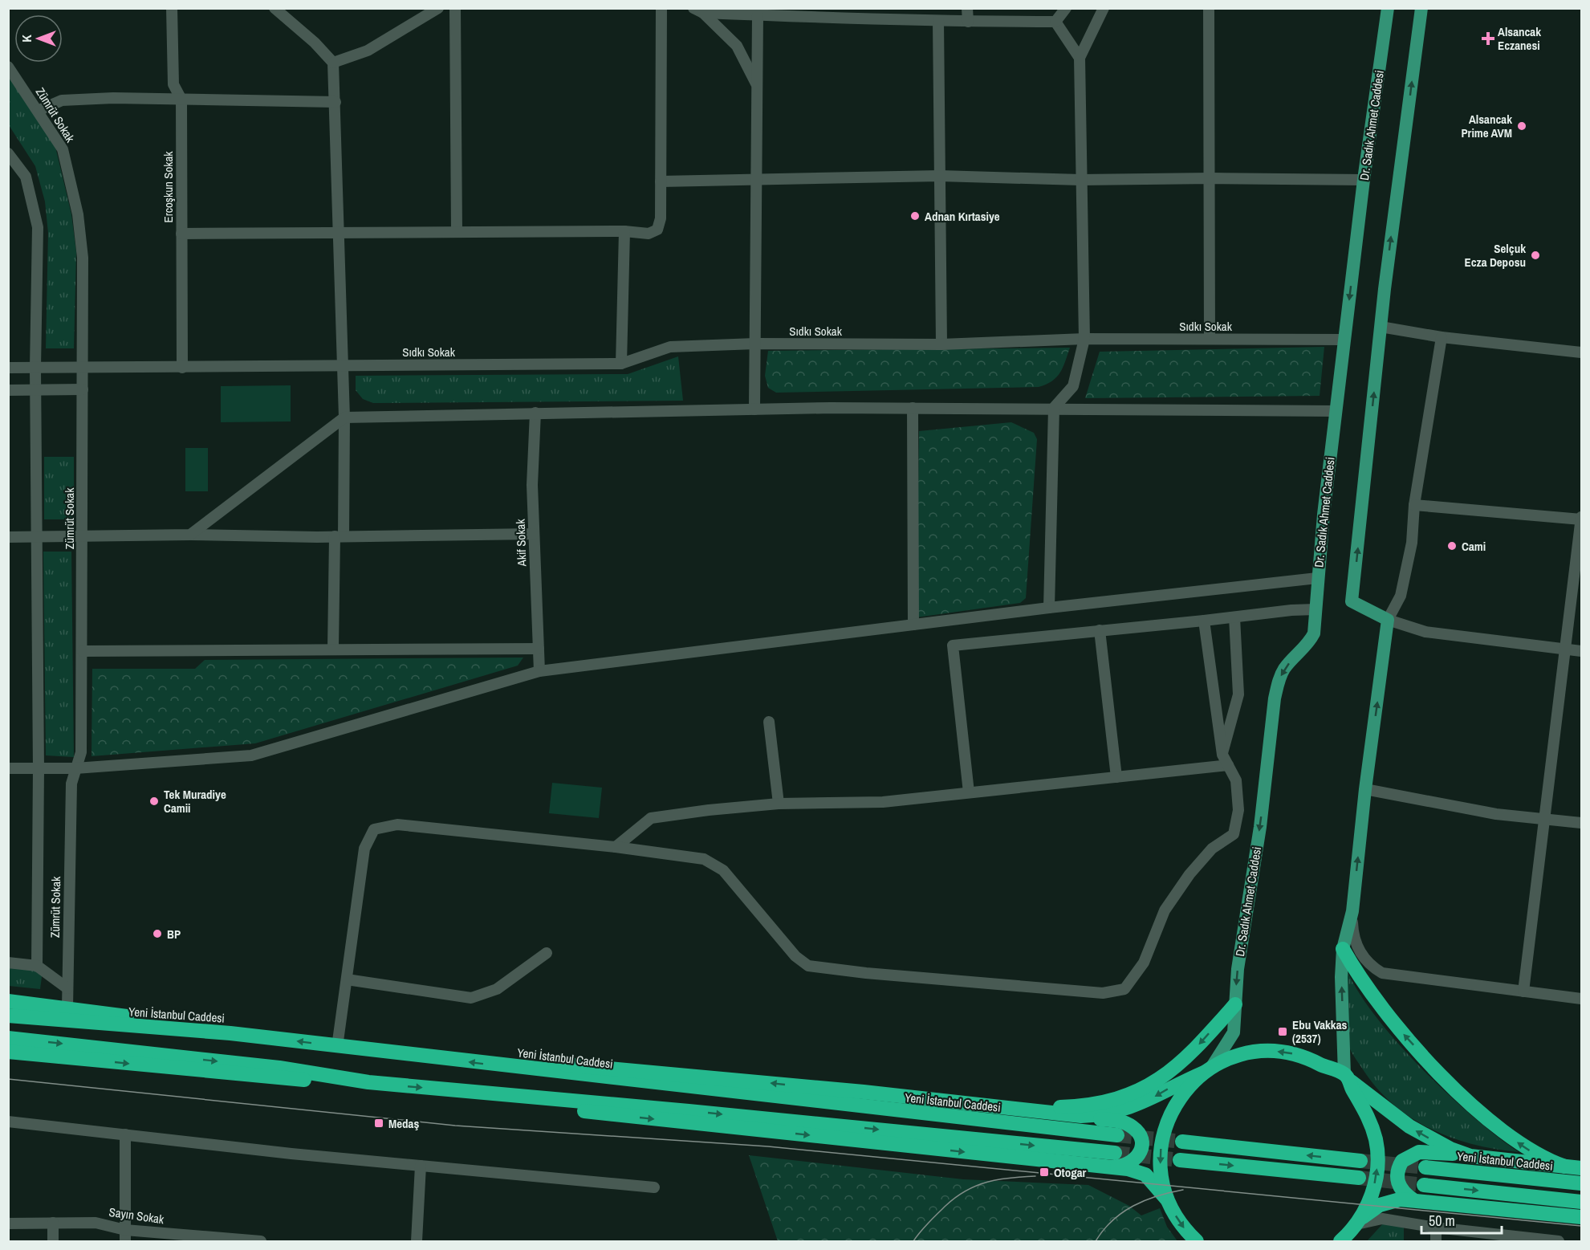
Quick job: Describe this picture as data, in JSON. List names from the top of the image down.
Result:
{
  "streets": {
    "highway": ["Yeni İstanbul Caddesi"],
    "main road": ["Dr. Sadık Ahmet Caddesi"],
    "street": [
      "Zümrüt Sokak",
      "Ercoşkun Sokak",
      "Sıdkı Sokak",
      "Akif Sokak",
      "Sayın Sokak"
    ]
  },
  "crossings": [
    ["Zümrüt Sokak", "Sıdkı Sokak"],
    ["Dr. Sadık Ahmet Caddesi", "Sıdkı Sokak"],
    ["Ercoşkun Sokak", "Sıdkı Sokak"]
  ],
  "places": {
    "health": ["Alsancak Eczanesi"],
    "other": [
      "Alsancak Prime AVM",
      "Adnan Kırtasiye",
      "Selçuk Ecza Deposu",
      "Cami",
      "Tek Muradiye Camii",
      "BP"
    ],
    "transit": ["Ebu Vakkas (2537)", "Medaş", "Otogar"]
  },
  "scale_bar": "50 m",
  "north": "left"
}
